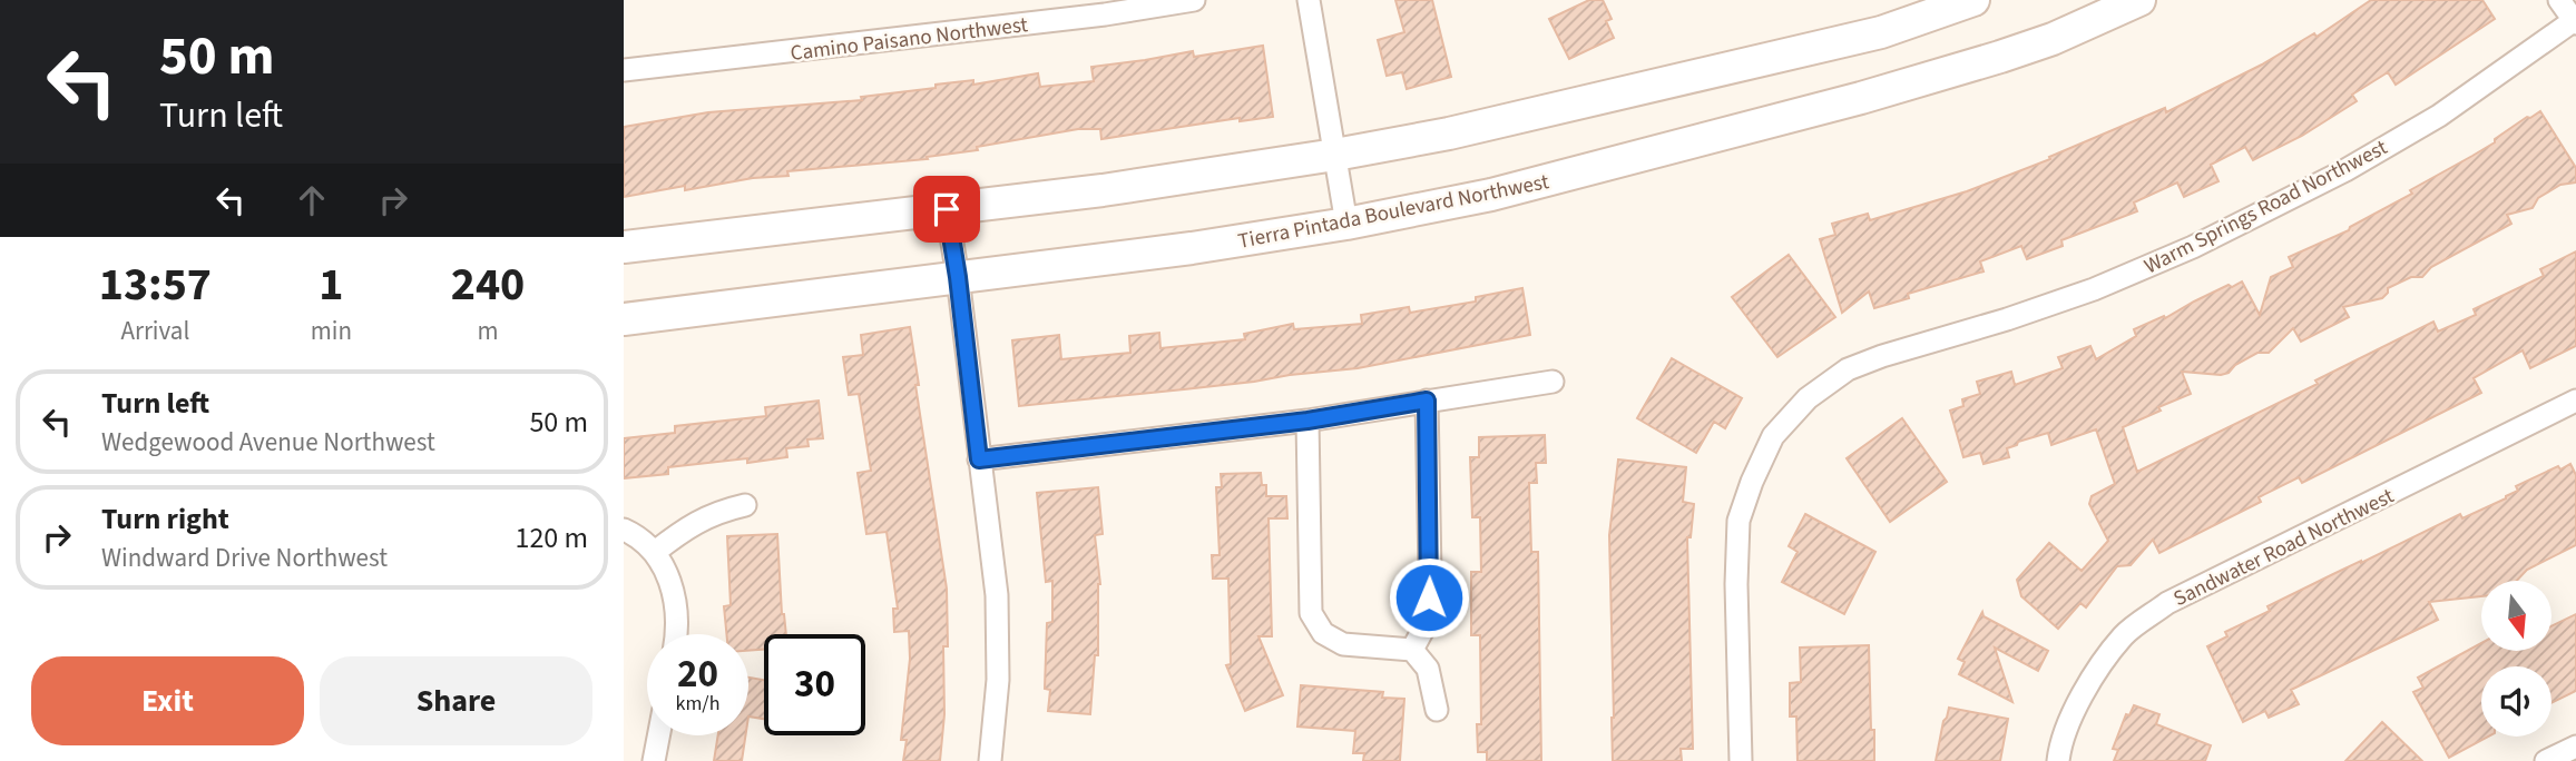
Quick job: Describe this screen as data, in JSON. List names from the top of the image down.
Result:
{
  "streets": {
    "main road": ["Tierra Pintada Boulevard Northwest"],
    "street": ["Camino Paisano Northwest", "Warm Springs Road Northwest", "Sandwater Road Northwest"]
  },
  "north": "bottom",
  "page": {
    "turn": ["50 m", "Turn left"],
    "eta": [
      "13:57",
      "Arrival",
      "1",
      "min",
      "240",
      "m"
    ],
    "list": [
      {
        "name": "Turn left",
        "note": "Wedgewood Avenue Northwest",
        "value": "50 m"
      },
      {
        "name": "Turn right",
        "note": "Windward Drive Northwest",
        "value": "120 m"
      }
    ],
    "speed": "20 km/h",
    "limit": "30",
    "buttons": ["Exit", "Share"]
  }
}
